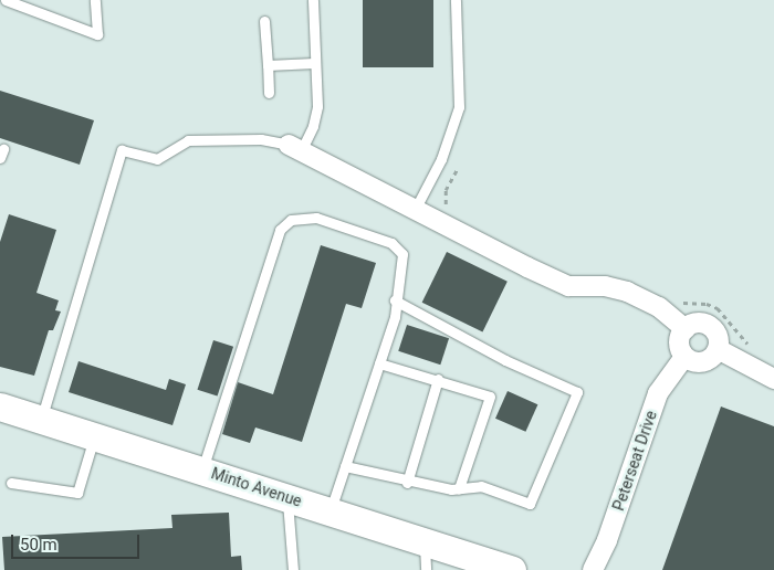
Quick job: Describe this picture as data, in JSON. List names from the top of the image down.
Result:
{
  "streets": {
    "street": ["Peterseat Drive", "Minto Avenue"]
  },
  "scale_bar": "50 m"
}
